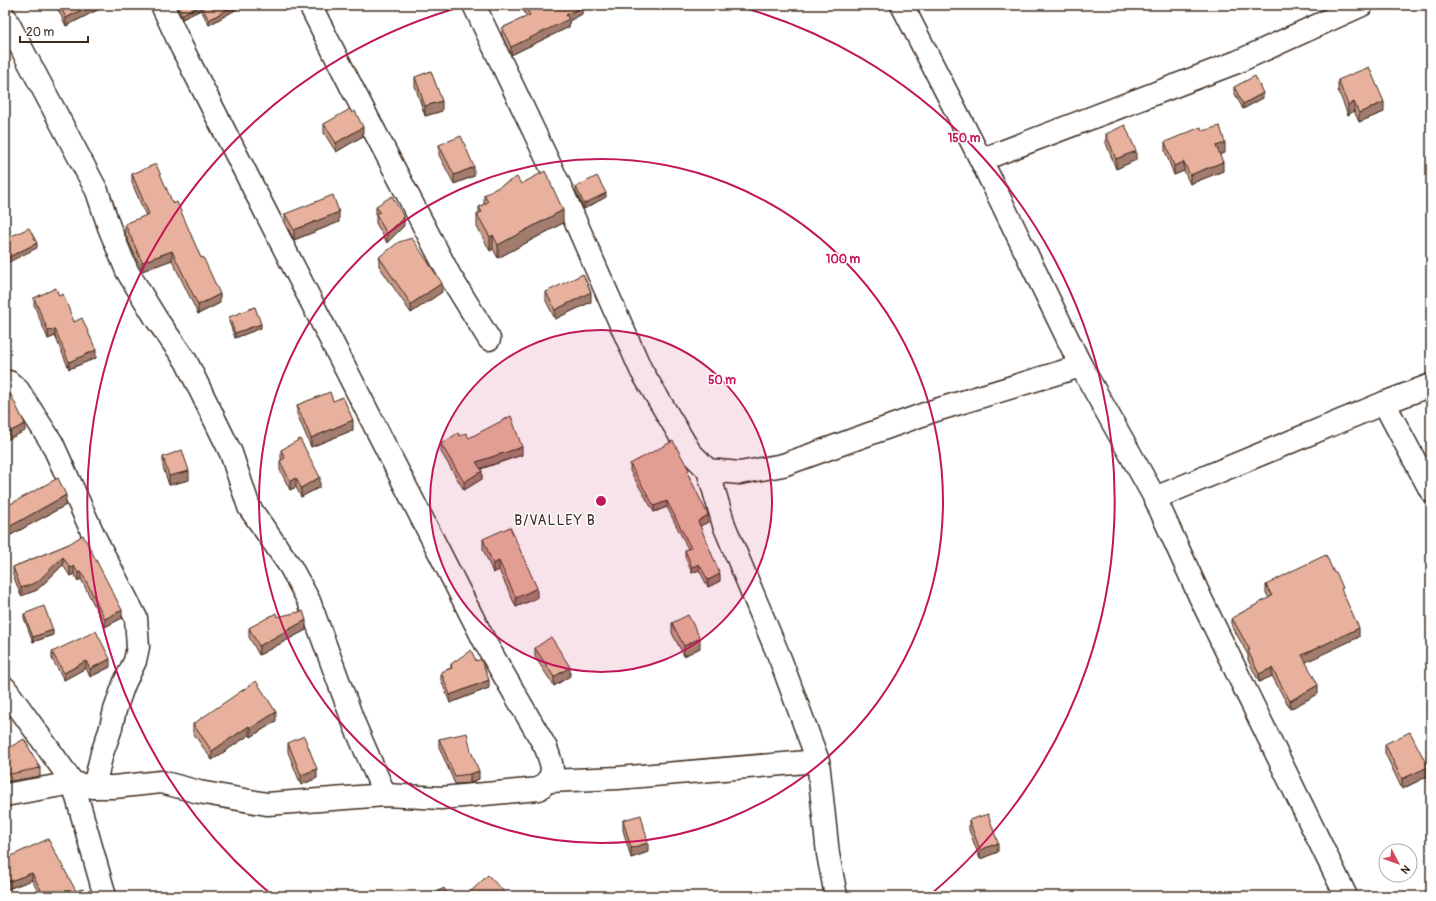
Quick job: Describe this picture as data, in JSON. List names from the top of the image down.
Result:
{
  "districts": ["B/VALLEY B"],
  "scale_bar": "20 m",
  "north": "bottom right",
  "rings": ["150 m", "100 m", "50 m"]
}
